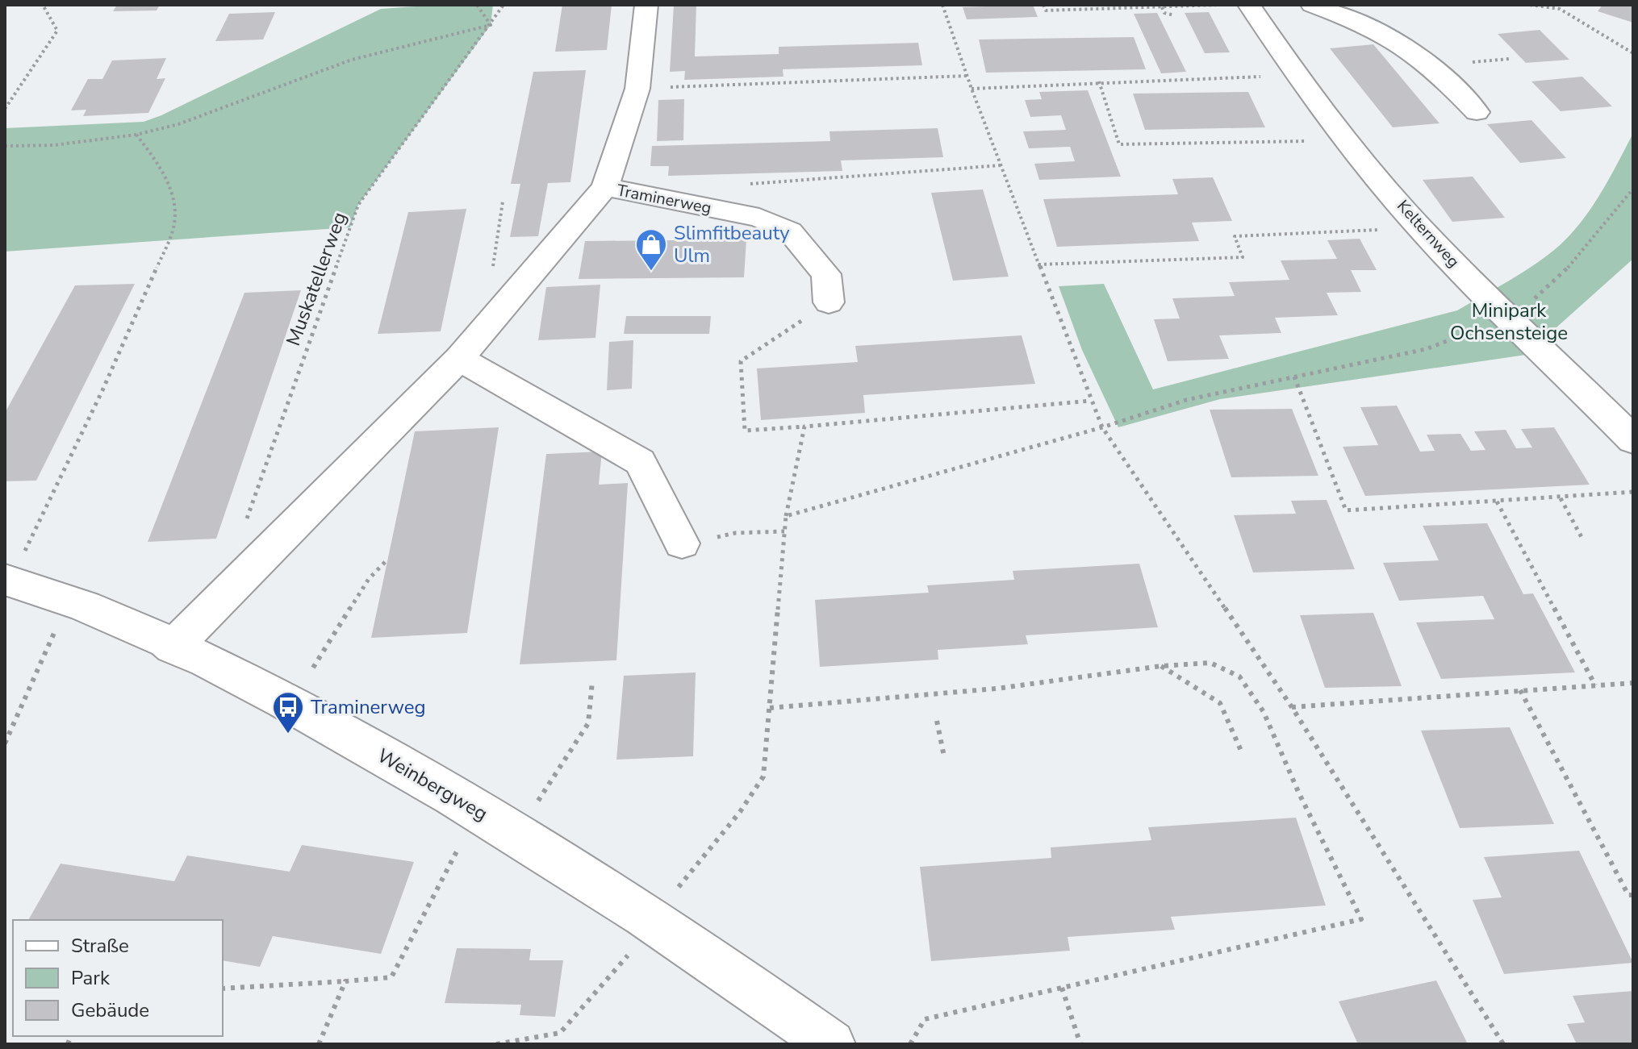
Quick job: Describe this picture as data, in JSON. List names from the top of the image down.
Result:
{
  "streets": {
    "street": ["Traminerweg", "Kelternweg", "Weinbergweg"],
    "path": ["Muskatellerweg"]
  },
  "crossings": [
    ["Traminerweg", "Weinbergweg"]
  ],
  "parks": ["Minipark Ochsensteige"],
  "places": {
    "shop": ["Slimfitbeauty Ulm"],
    "bus stop": ["Traminerweg"]
  },
  "legend": ["Straße", "Park", "Gebäude"]
}
